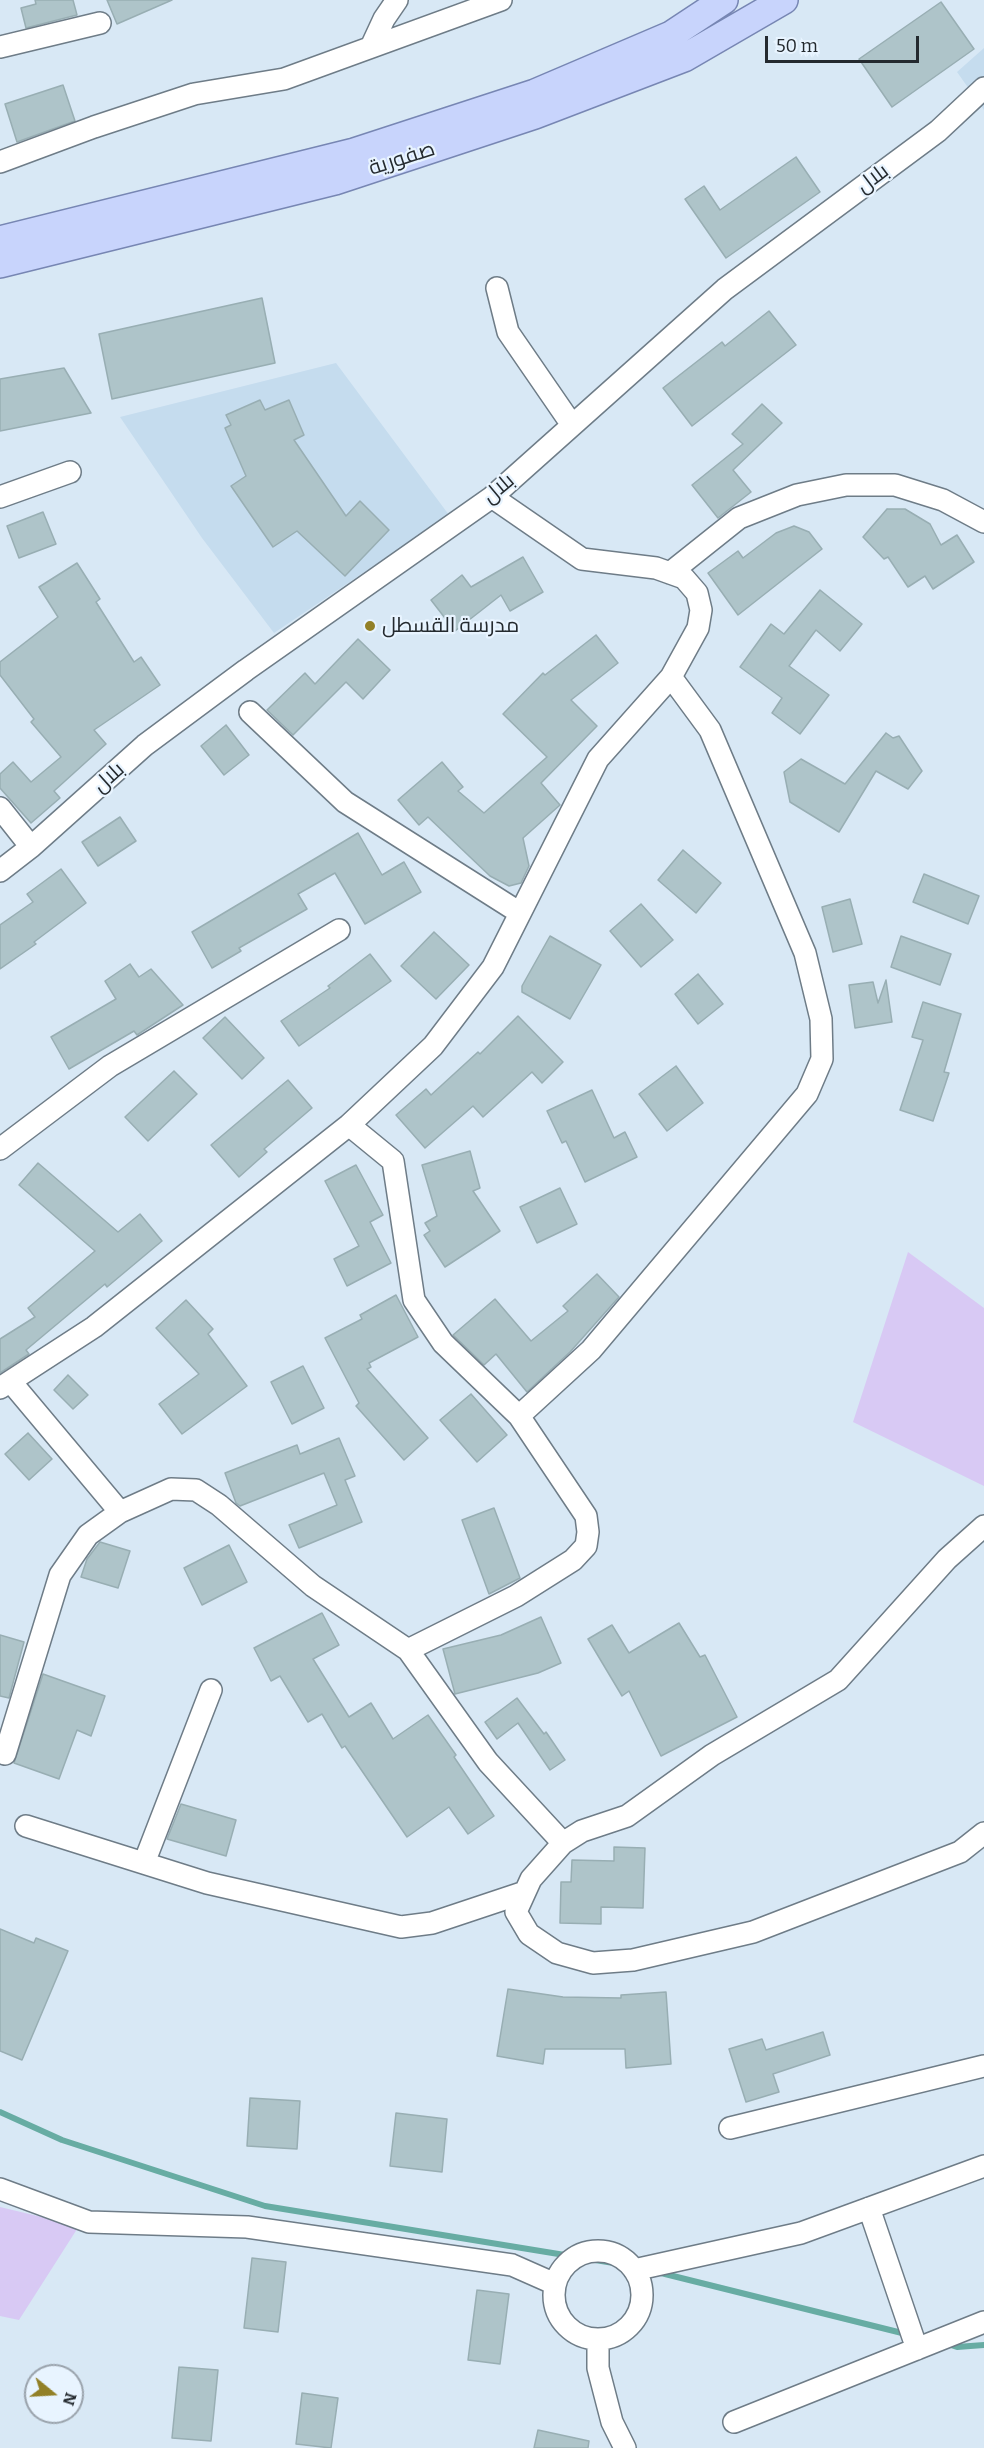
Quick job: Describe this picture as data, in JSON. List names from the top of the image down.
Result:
{
  "streets": {
    "main road": ["صفورية"],
    "street": ["بلال"]
  },
  "places": ["مدرسة القسطل"],
  "scale_bar": "50 m",
  "north": "right"
}
